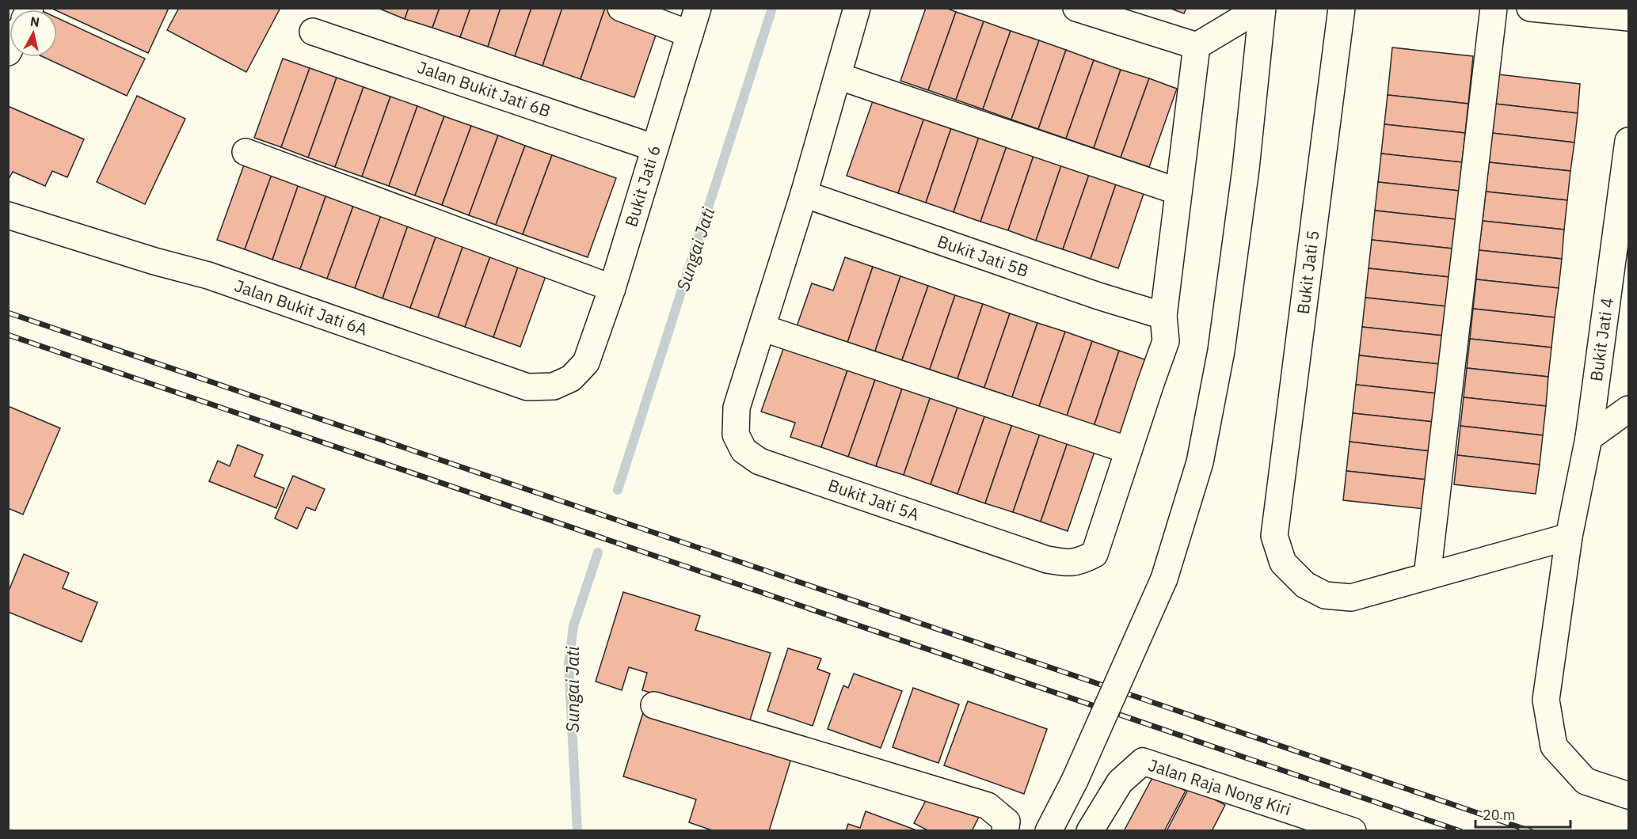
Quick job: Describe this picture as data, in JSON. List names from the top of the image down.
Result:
{
  "streets": {
    "street": [
      "Jalan Bukit Jati 6B",
      "Bukit Jati 6",
      "Bukit Jati 5B",
      "Bukit Jati 5",
      "Jalan Bukit Jati 6A",
      "Bukit Jati 4",
      "Bukit Jati 5A",
      "Jalan Raja Nong Kiri"
    ]
  },
  "crossings": [
    ["Jalan Bukit Jati 6B", "Bukit Jati 6"],
    ["Bukit Jati 6", "Jalan Bukit Jati 6A"],
    ["Bukit Jati 5B", "Bukit Jati 5A"]
  ],
  "water": ["Sungai Jati"],
  "scale_bar": "20 m",
  "north": "top"
}
